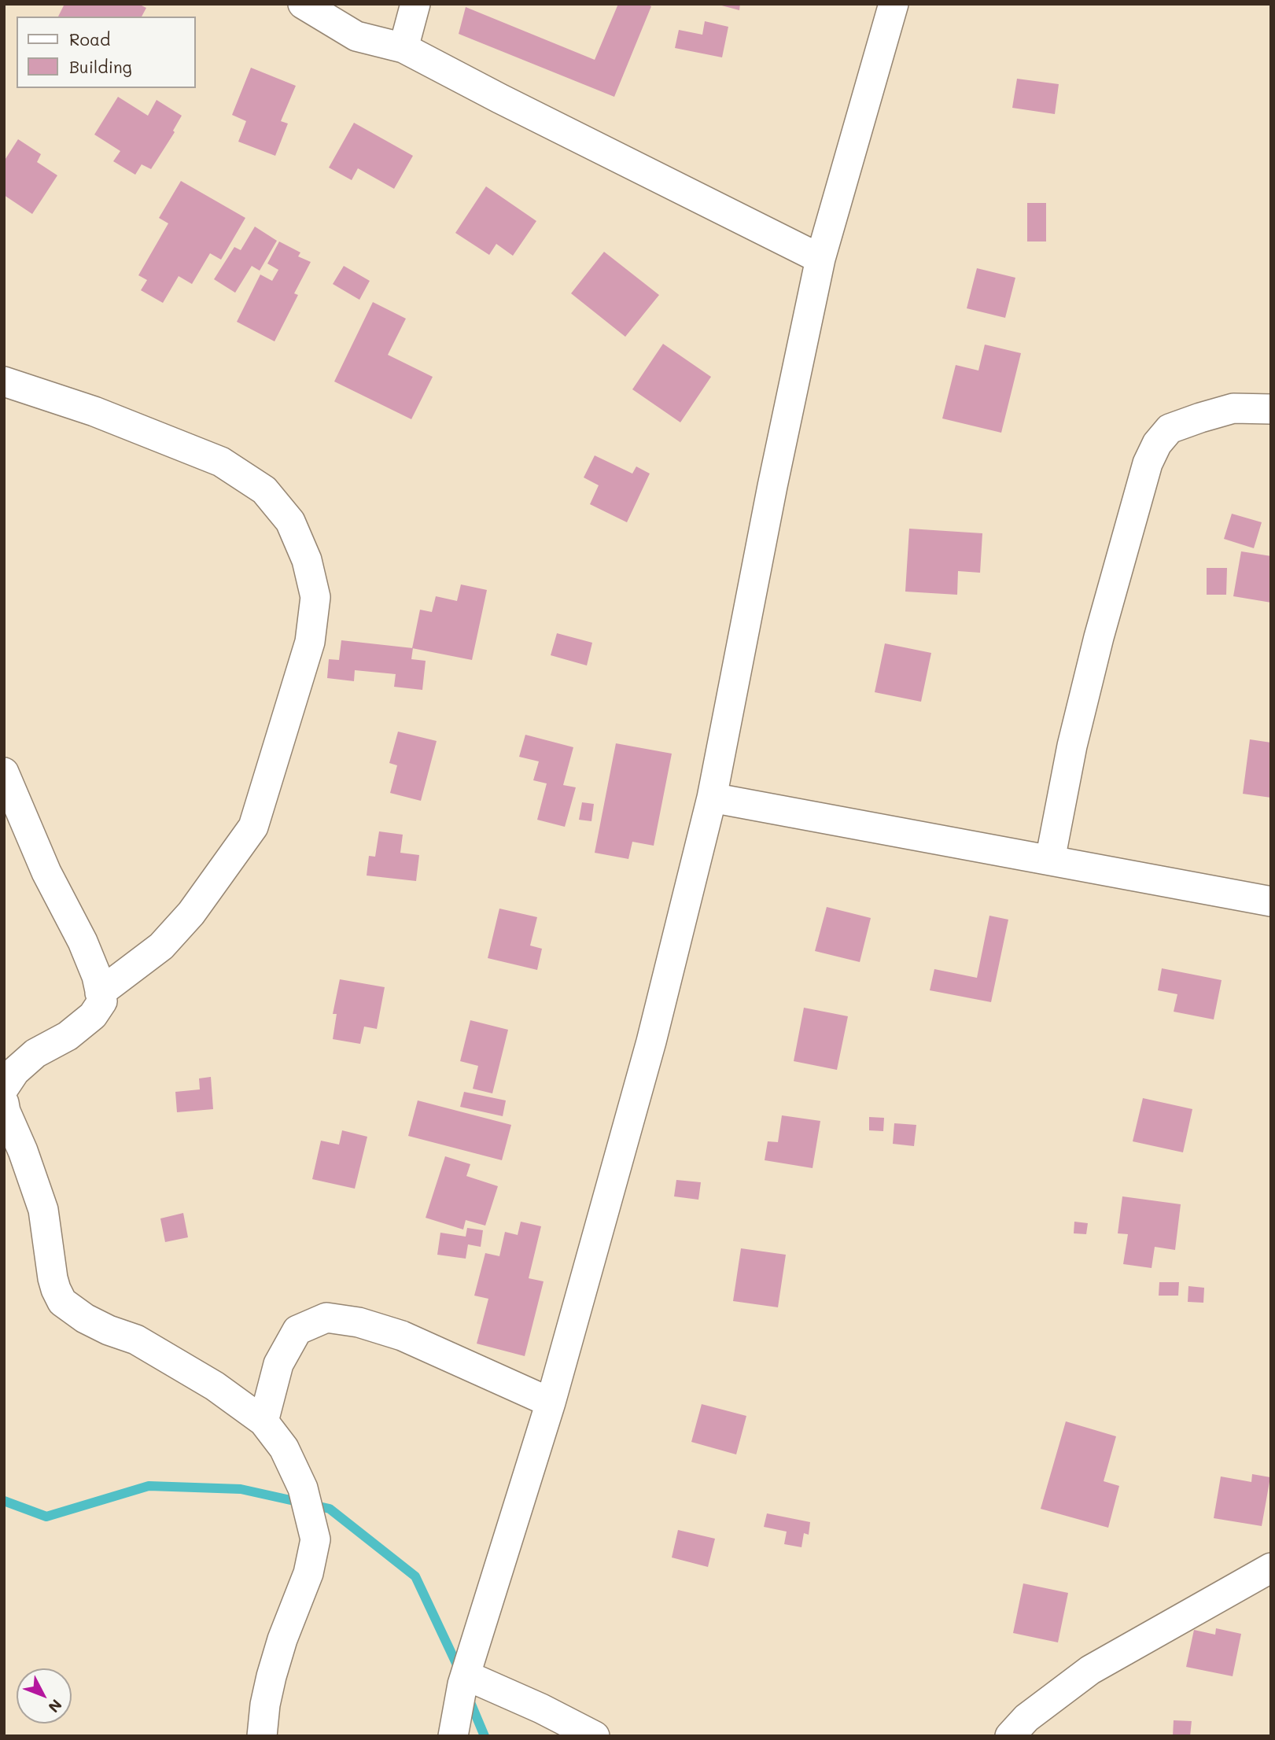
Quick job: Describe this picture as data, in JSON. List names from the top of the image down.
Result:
{
  "legend": ["Road", "Building"],
  "north": "bottom right"
}
